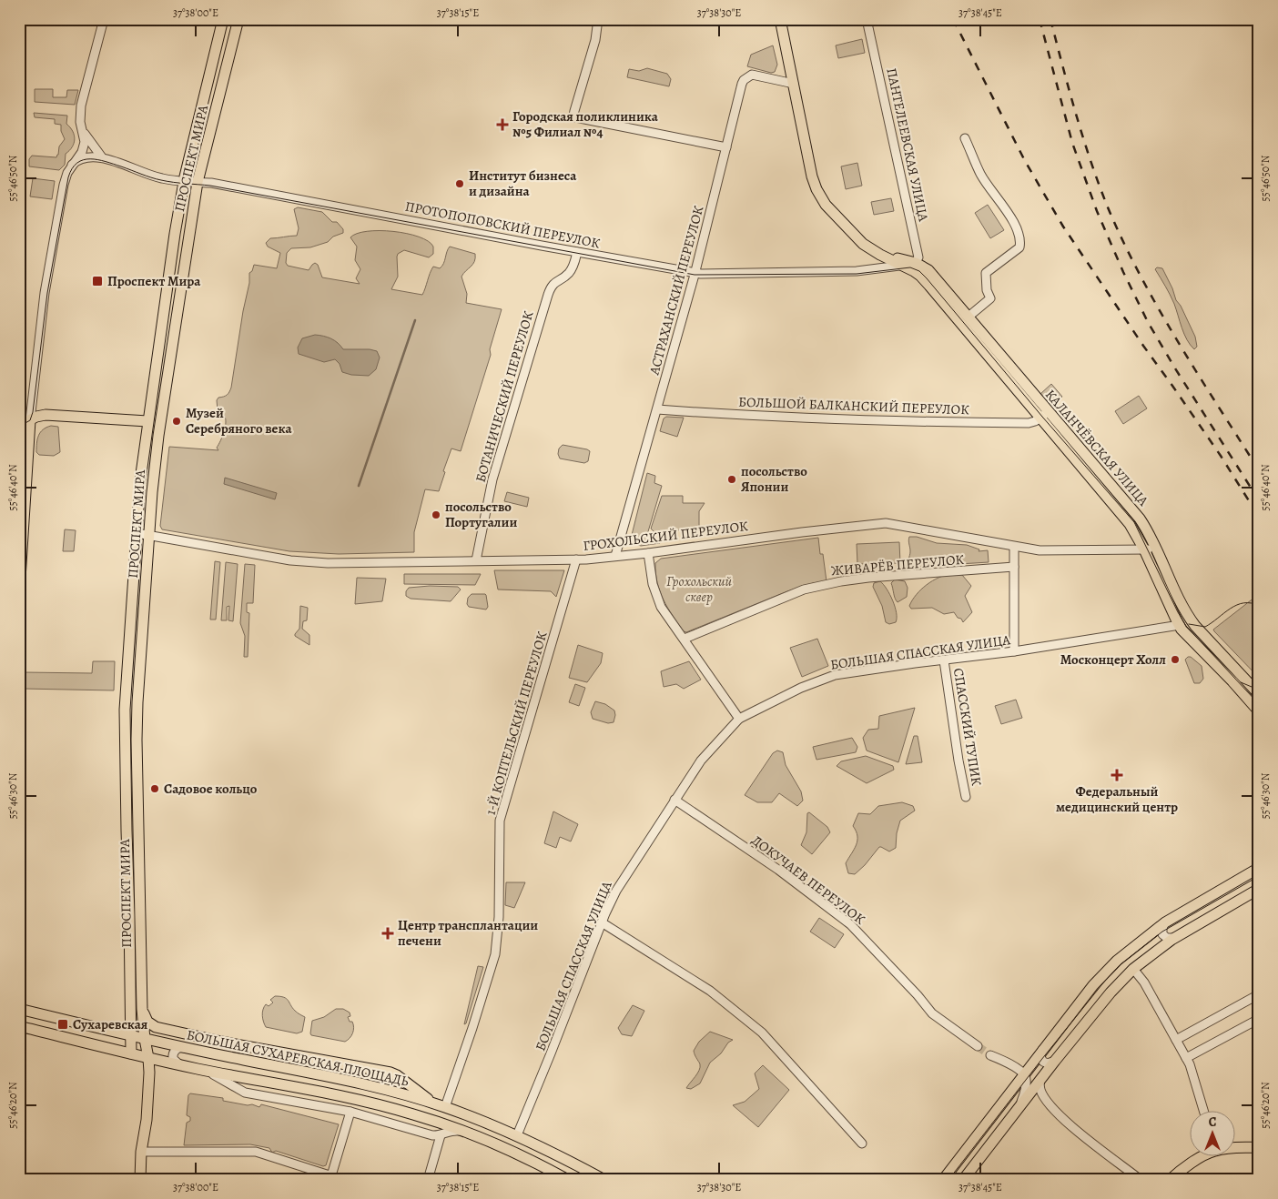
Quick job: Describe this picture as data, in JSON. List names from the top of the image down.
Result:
{
  "streets": {
    "main road": ["ПРОСПЕКТ МИРА", "КАЛАНЧЁВСКАЯ УЛИЦА", "БОЛЬШАЯ СУХАРЕВСКАЯ ПЛОЩАДЬ"],
    "street": [
      "ПАНТЕЛЕЕВСКАЯ УЛИЦА",
      "ПРОТОПОПОВСКИЙ ПЕРЕУЛОК",
      "АСТРАХАНСКИЙ ПЕРЕУЛОК",
      "БОТАНИЧЕСКИЙ ПЕРЕУЛОК",
      "БОЛЬШОЙ БАЛКАНСКИЙ ПЕРЕУЛОК",
      "ГРОХОЛЬСКИЙ ПЕРЕУЛОК",
      "ЖИВАРЁВ ПЕРЕУЛОК",
      "БОЛЬШАЯ СПАССКАЯ УЛИЦА",
      "1-Й КОПТЕЛЬСКИЙ ПЕРЕУЛОК",
      "СПАССКИЙ ТУПИК",
      "ДОКУЧАЕВ ПЕРЕУЛОК"
    ]
  },
  "crossings": [
    ["ПАНТЕЛЕЕВСКАЯ УЛИЦА", "КАЛАНЧЁВСКАЯ УЛИЦА"],
    ["ПРОСПЕКТ МИРА", "ПРОТОПОПОВСКИЙ ПЕРЕУЛОК"],
    ["ПРОСПЕКТ МИРА", "ГРОХОЛЬСКИЙ ПЕРЕУЛОК"],
    ["ПРОСПЕКТ МИРА", "БОЛЬШАЯ СУХАРЕВСКАЯ ПЛОЩАДЬ"],
    ["ПРОТОПОПОВСКИЙ ПЕРЕУЛОК", "АСТРАХАНСКИЙ ПЕРЕУЛОК"],
    ["ПРОТОПОПОВСКИЙ ПЕРЕУЛОК", "БОТАНИЧЕСКИЙ ПЕРЕУЛОК"],
    ["ПРОТОПОПОВСКИЙ ПЕРЕУЛОК", "КАЛАНЧЁВСКАЯ УЛИЦА"],
    ["АСТРАХАНСКИЙ ПЕРЕУЛОК", "БОЛЬШОЙ БАЛКАНСКИЙ ПЕРЕУЛОК"],
    ["АСТРАХАНСКИЙ ПЕРЕУЛОК", "ГРОХОЛЬСКИЙ ПЕРЕУЛОК"],
    ["БОТАНИЧЕСКИЙ ПЕРЕУЛОК", "ГРОХОЛЬСКИЙ ПЕРЕУЛОК"],
    ["БОЛЬШОЙ БАЛКАНСКИЙ ПЕРЕУЛОК", "КАЛАНЧЁВСКАЯ УЛИЦА"],
    ["КАЛАНЧЁВСКАЯ УЛИЦА", "ГРОХОЛЬСКИЙ ПЕРЕУЛОК"],
    ["КАЛАНЧЁВСКАЯ УЛИЦА", "БОЛЬШАЯ СПАССКАЯ УЛИЦА"],
    ["ГРОХОЛЬСКИЙ ПЕРЕУЛОК", "1-Й КОПТЕЛЬСКИЙ ПЕРЕУЛОК"],
    ["БОЛЬШАЯ СПАССКАЯ УЛИЦА", "СПАССКИЙ ТУПИК"],
    ["БОЛЬШАЯ СПАССКАЯ УЛИЦА", "ДОКУЧАЕВ ПЕРЕУЛОК"],
    ["БОЛЬШАЯ СПАССКАЯ УЛИЦА", "БОЛЬШАЯ СУХАРЕВСКАЯ ПЛОЩАДЬ"],
    ["1-Й КОПТЕЛЬСКИЙ ПЕРЕУЛОК", "БОЛЬШАЯ СУХАРЕВСКАЯ ПЛОЩАДЬ"]
  ],
  "parks": ["Грохольский сквер"],
  "places": {
    "health": ["Городская поликлиника №5 Филиал №4", "Федеральный медицинский центр", "Центр трансплантации печени"],
    "other": [
      "Институт бизнеса и дизайна",
      "Музей Серебряного века",
      "посольство Японии",
      "посольство Португалии",
      "Москонцерт Холл",
      "Садовое кольцо"
    ],
    "transit": ["Проспект Мира", "Сухаревская"]
  },
  "north": "top",
  "coordinates": [
    "37°38'00\"E",
    "37°38'15\"E",
    "37°38'30\"E",
    "37°38'45\"E",
    "55°46'50\"N",
    "55°46'40\"N",
    "55°46'30\"N",
    "55°46'20\"N"
  ]
}
